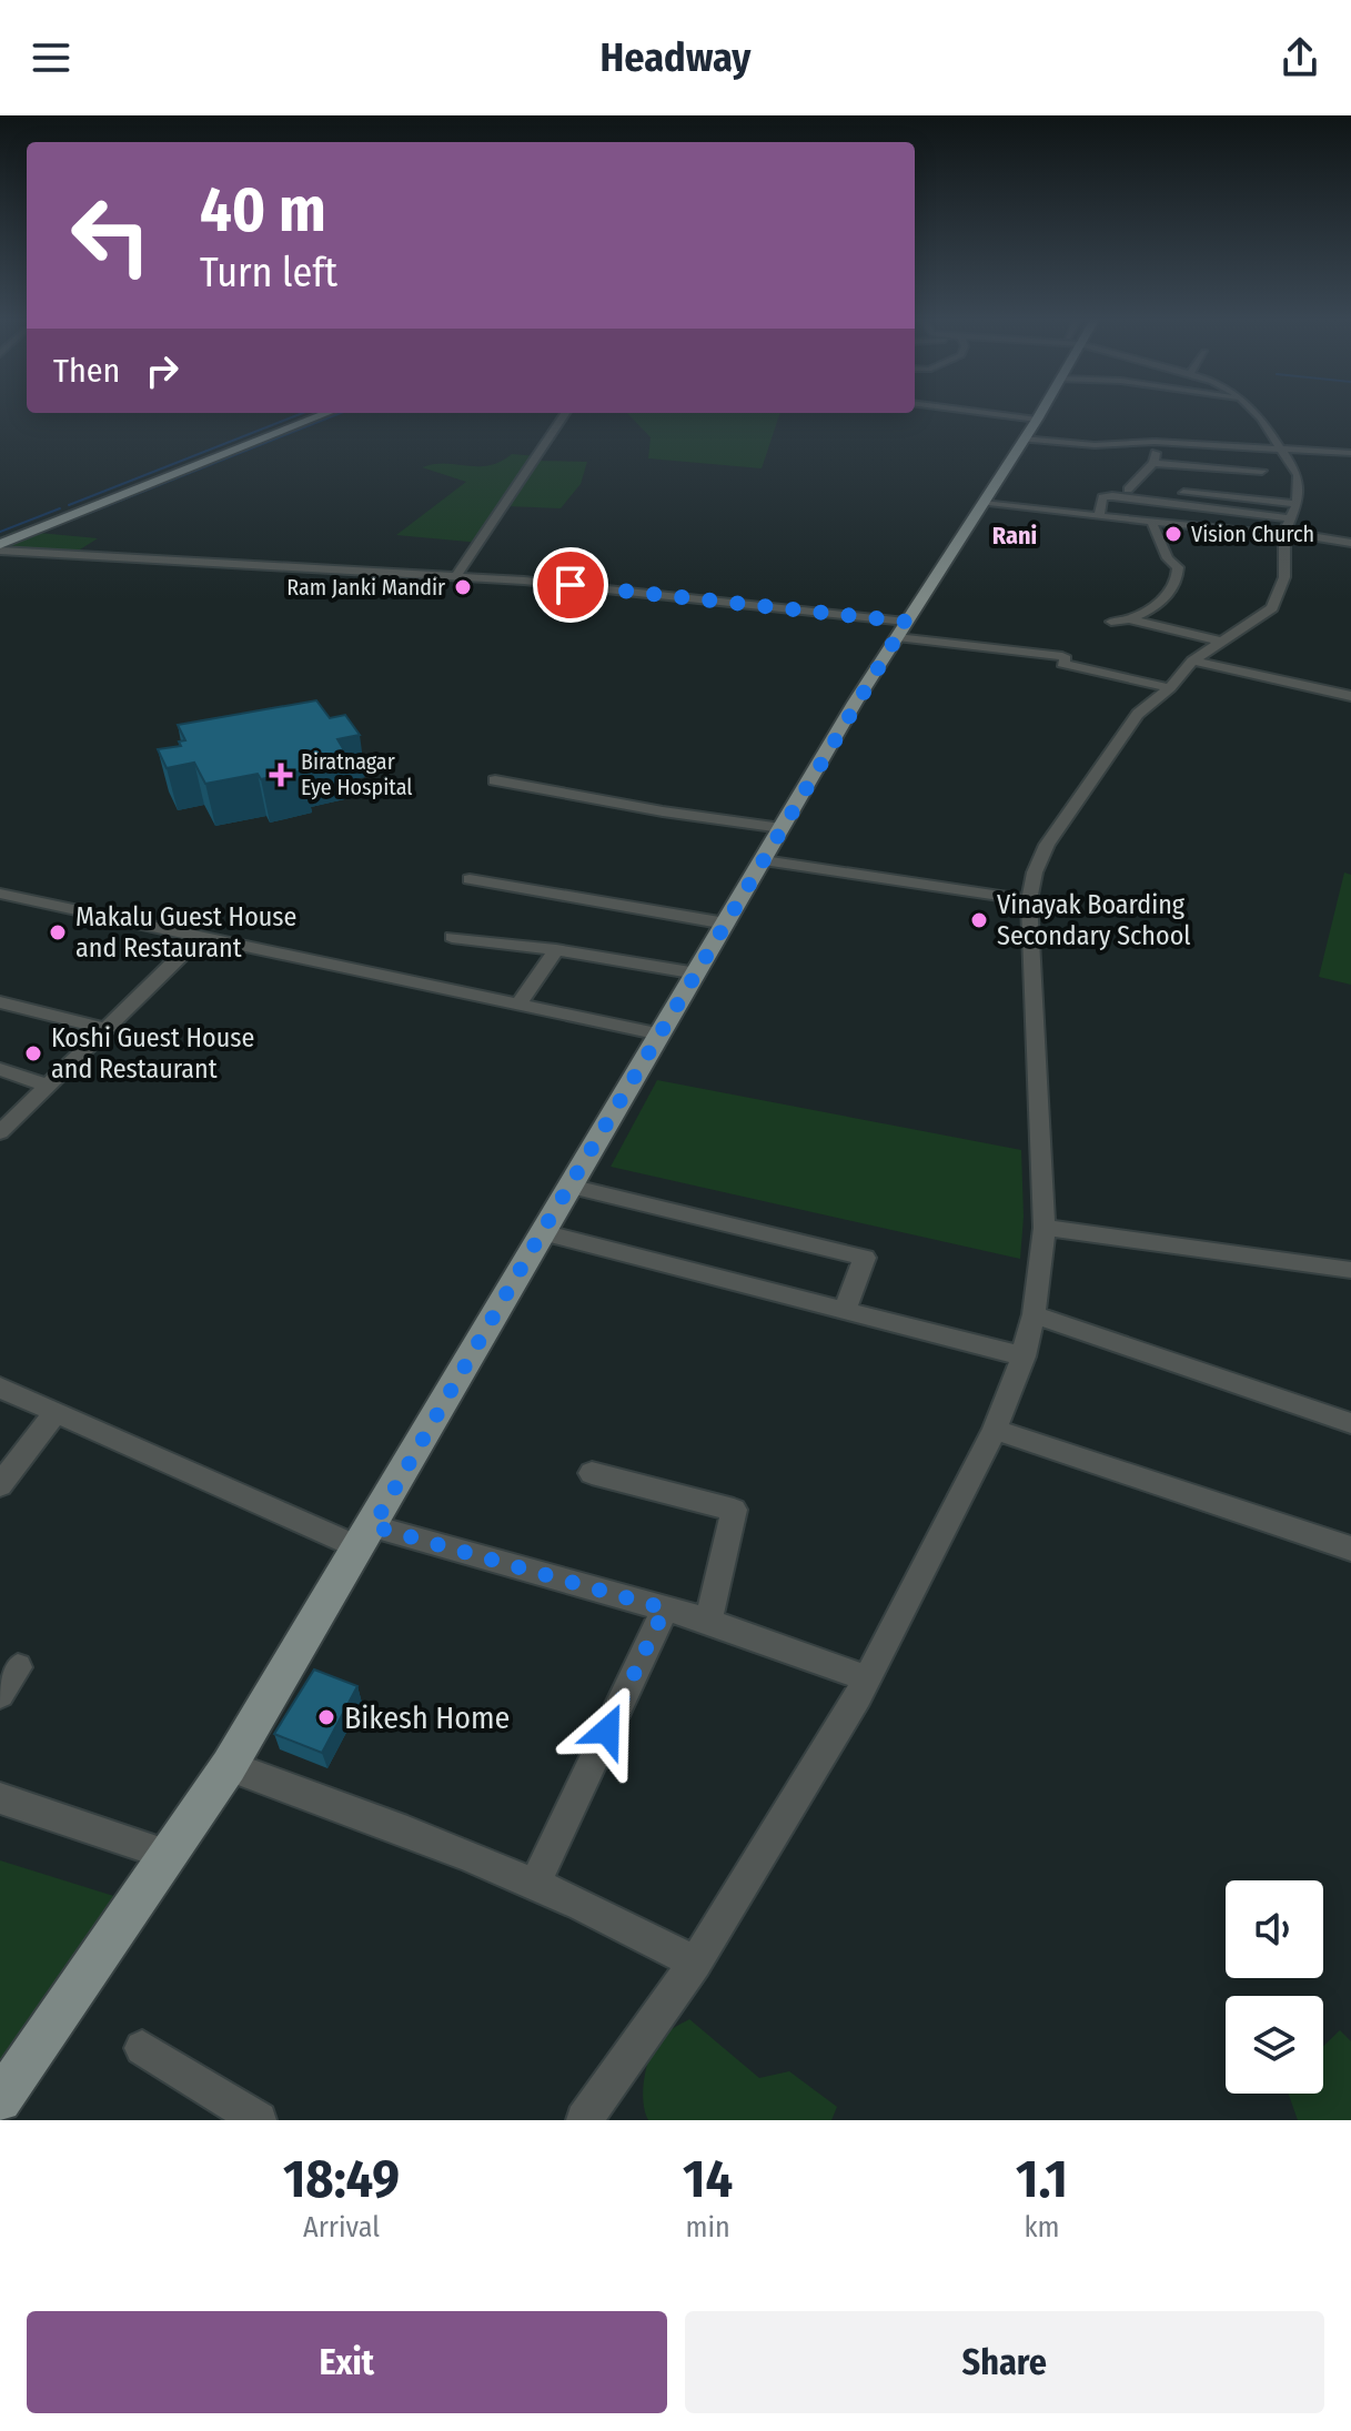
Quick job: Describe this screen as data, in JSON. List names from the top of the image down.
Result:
{
  "districts": ["Rani"],
  "places": {
    "other": [
      "Vision Church",
      "Ram Janki Mandir",
      "Vinayak Boarding Secondary School",
      "Makalu Guest House and Restaurant",
      "Koshi Guest House and Restaurant",
      "Bikesh Home"
    ],
    "health": ["Biratnagar Eye Hospital"]
  },
  "page": {
    "header": "Headway",
    "turn": ["40 m", "Turn left"],
    "then": "Then",
    "eta": [
      "18:49",
      "Arrival",
      "14",
      "min",
      "1.1",
      "km"
    ],
    "buttons": ["Exit", "Share"]
  }
}
